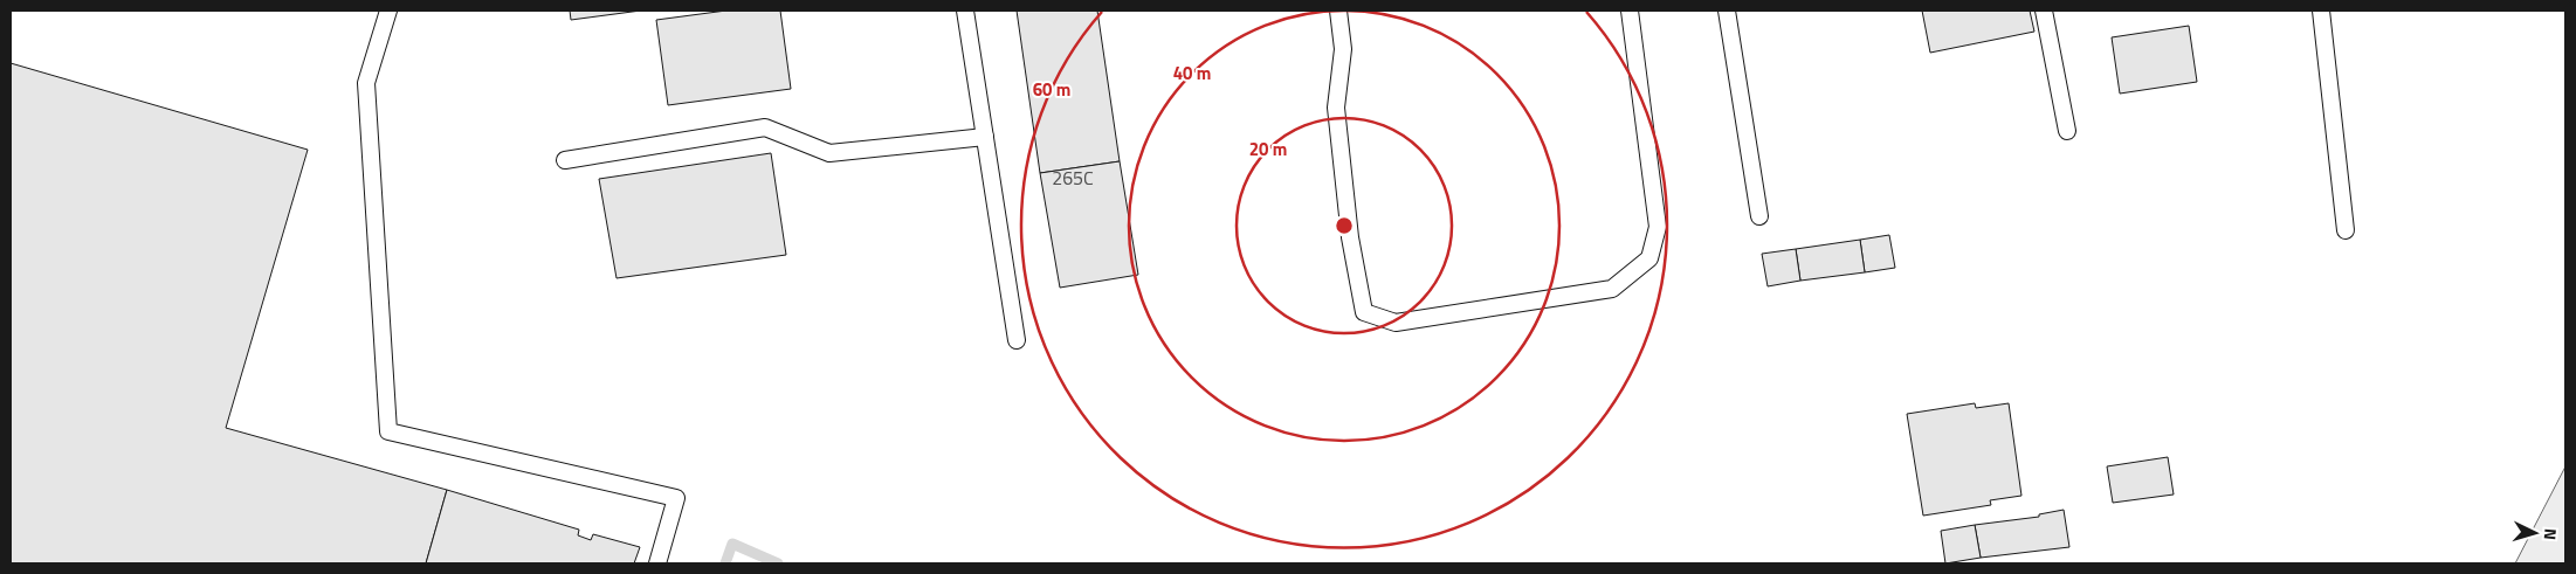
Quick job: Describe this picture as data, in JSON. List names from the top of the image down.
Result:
{
  "house_numbers": ["265C"],
  "north": "right",
  "rings": ["40 m", "60 m", "20 m"]
}
